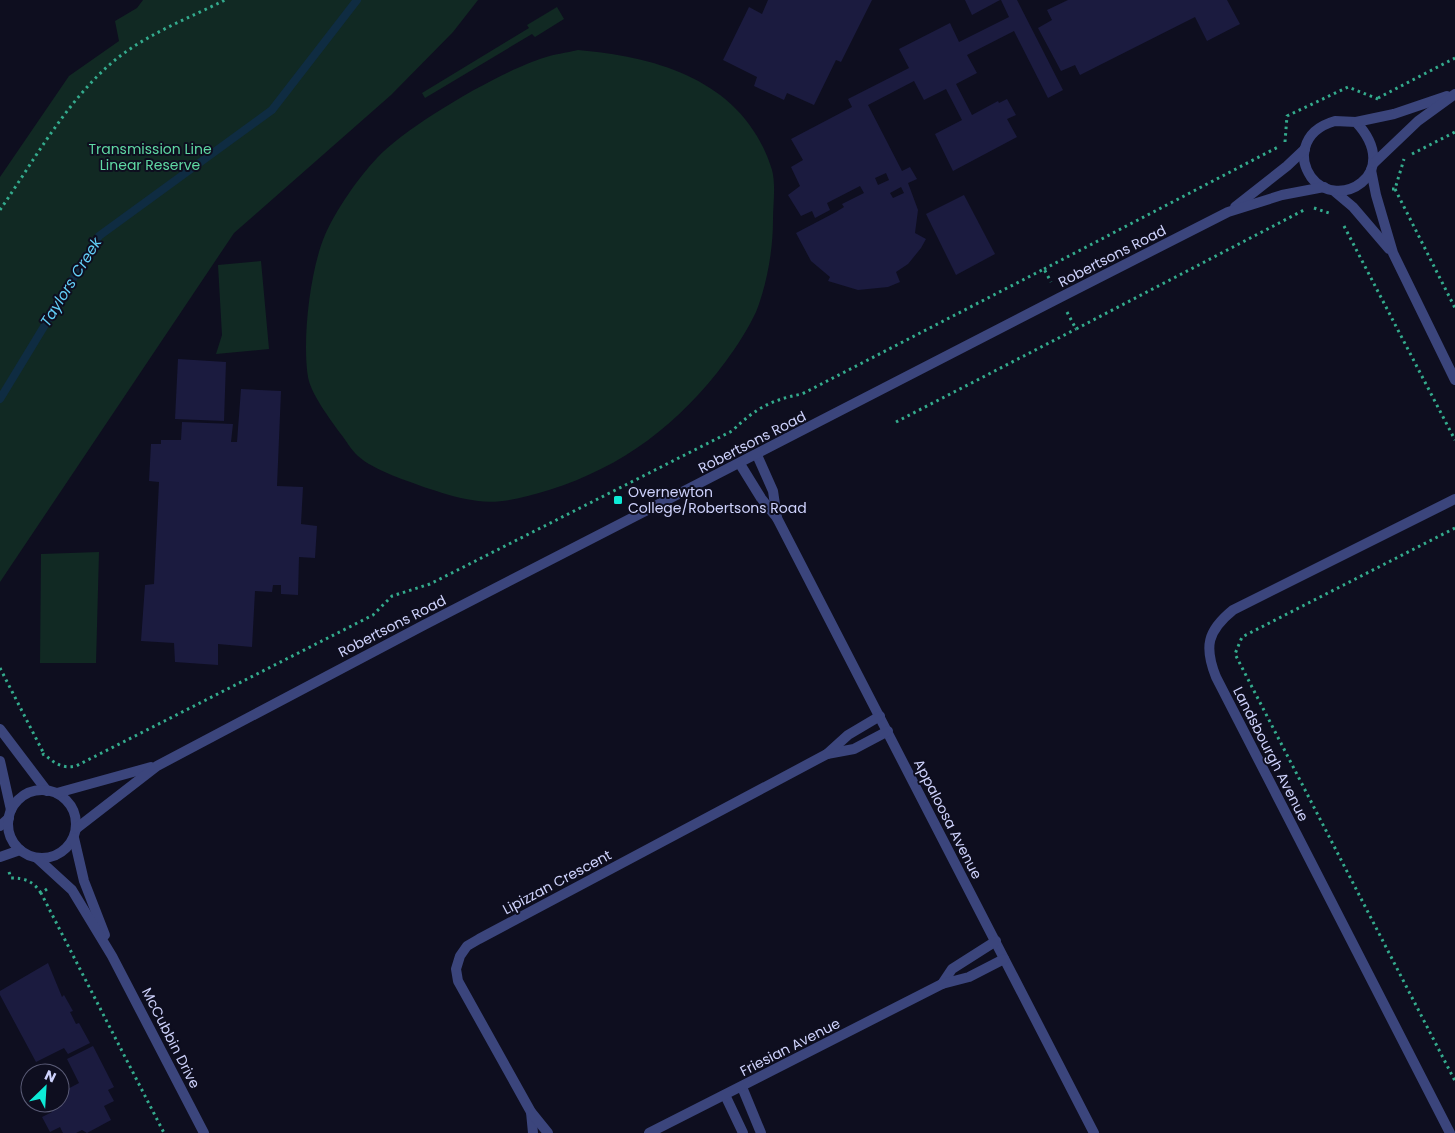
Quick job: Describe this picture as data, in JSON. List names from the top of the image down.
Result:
{
  "streets": {
    "street": [
      "Robertsons Road",
      "Landsbourgh Avenue",
      "Appaloosa Avenue",
      "Lipizzan Crescent",
      "McCubbin Drive",
      "Friesian Avenue"
    ]
  },
  "crossings": [
    ["Robertsons Road", "Appaloosa Avenue"],
    ["Robertsons Road", "McCubbin Drive"],
    ["Appaloosa Avenue", "Lipizzan Crescent"],
    ["Appaloosa Avenue", "Friesian Avenue"]
  ],
  "water": ["Taylors Creek"],
  "parks": ["Transmission Line Linear Reserve"],
  "places": {
    "transit": ["Overnewton College/Robertsons Road"]
  },
  "north": "top right"
}
